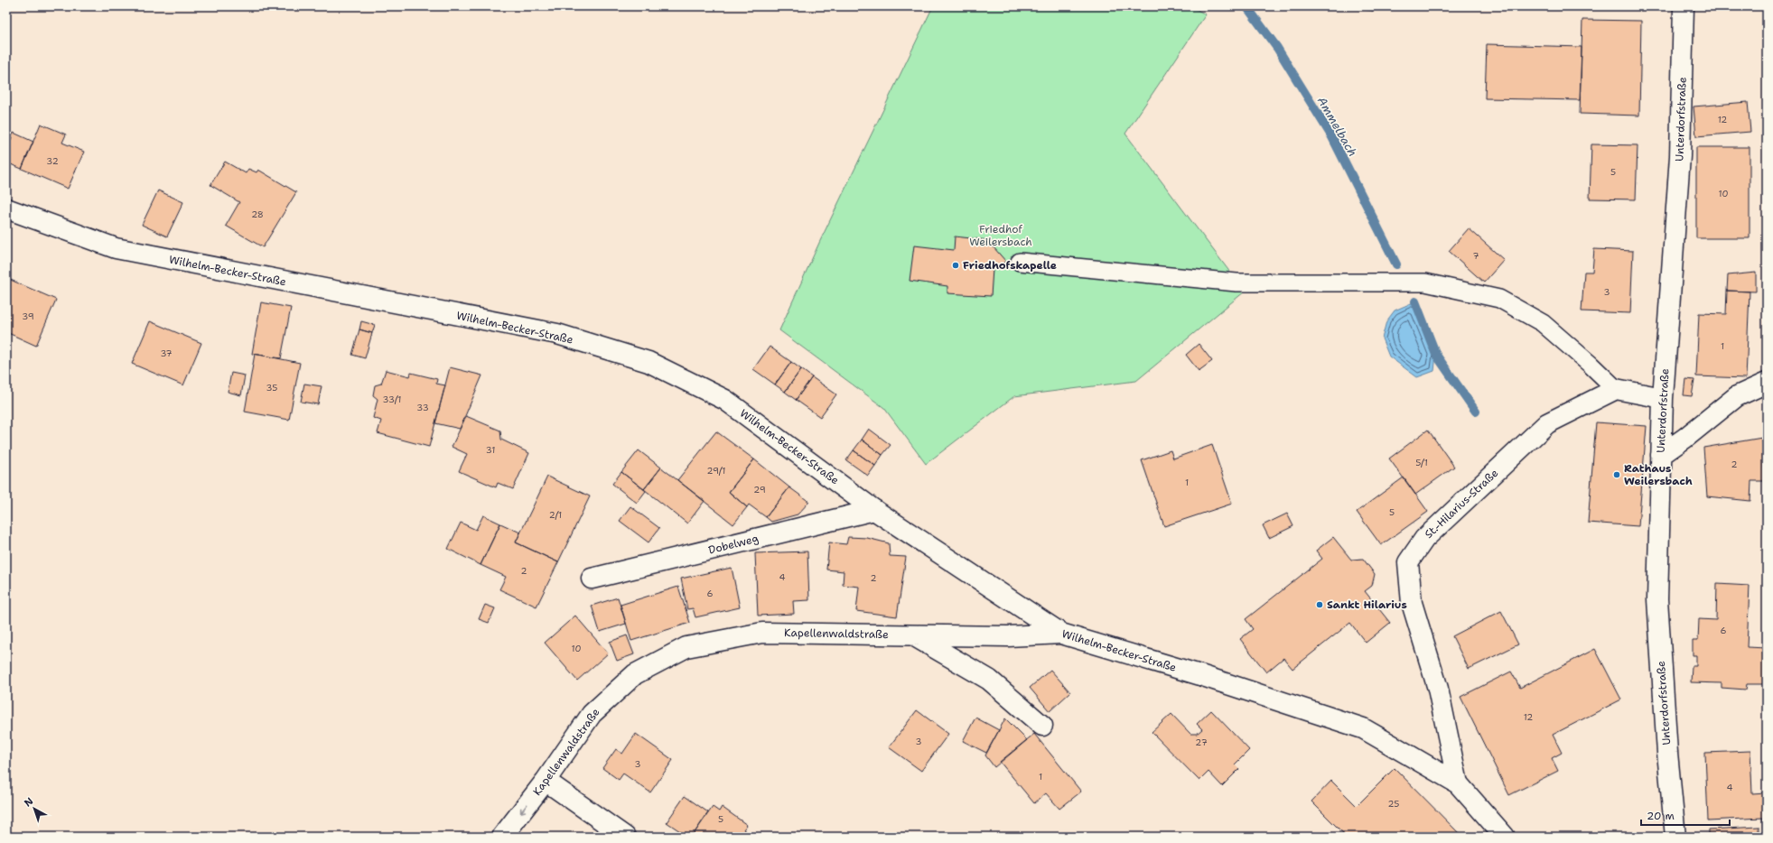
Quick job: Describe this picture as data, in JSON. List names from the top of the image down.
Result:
{
  "streets": {
    "street": [
      "Unterdorfstraße",
      "Wilhelm-Becker-Straße",
      "St.-Hilarius-Straße",
      "Dobelweg",
      "Kapellenwaldstraße"
    ]
  },
  "crossings": [
    ["Wilhelm-Becker-Straße", "St.-Hilarius-Straße"],
    ["Wilhelm-Becker-Straße", "Dobelweg"],
    ["Wilhelm-Becker-Straße", "Kapellenwaldstraße"]
  ],
  "water": ["Ammelbach"],
  "parks": ["Friedhof Weilersbach"],
  "places": ["Friedhofskapelle", "Rathaus Weilersbach", "Sankt Hilarius"],
  "house_numbers": [
    "12",
    "32",
    "5",
    "10",
    "28",
    "7",
    "3",
    "39",
    "1",
    "37",
    "35",
    "33/1",
    "33",
    "31",
    "5/1",
    "2",
    "29/1",
    "1",
    "29",
    "5",
    "2/1",
    "2",
    "4",
    "2",
    "6",
    "6",
    "10",
    "12",
    "3",
    "27",
    "3",
    "1",
    "4",
    "25",
    "5"
  ],
  "scale_bar": "20 m",
  "north": "top left"
}
